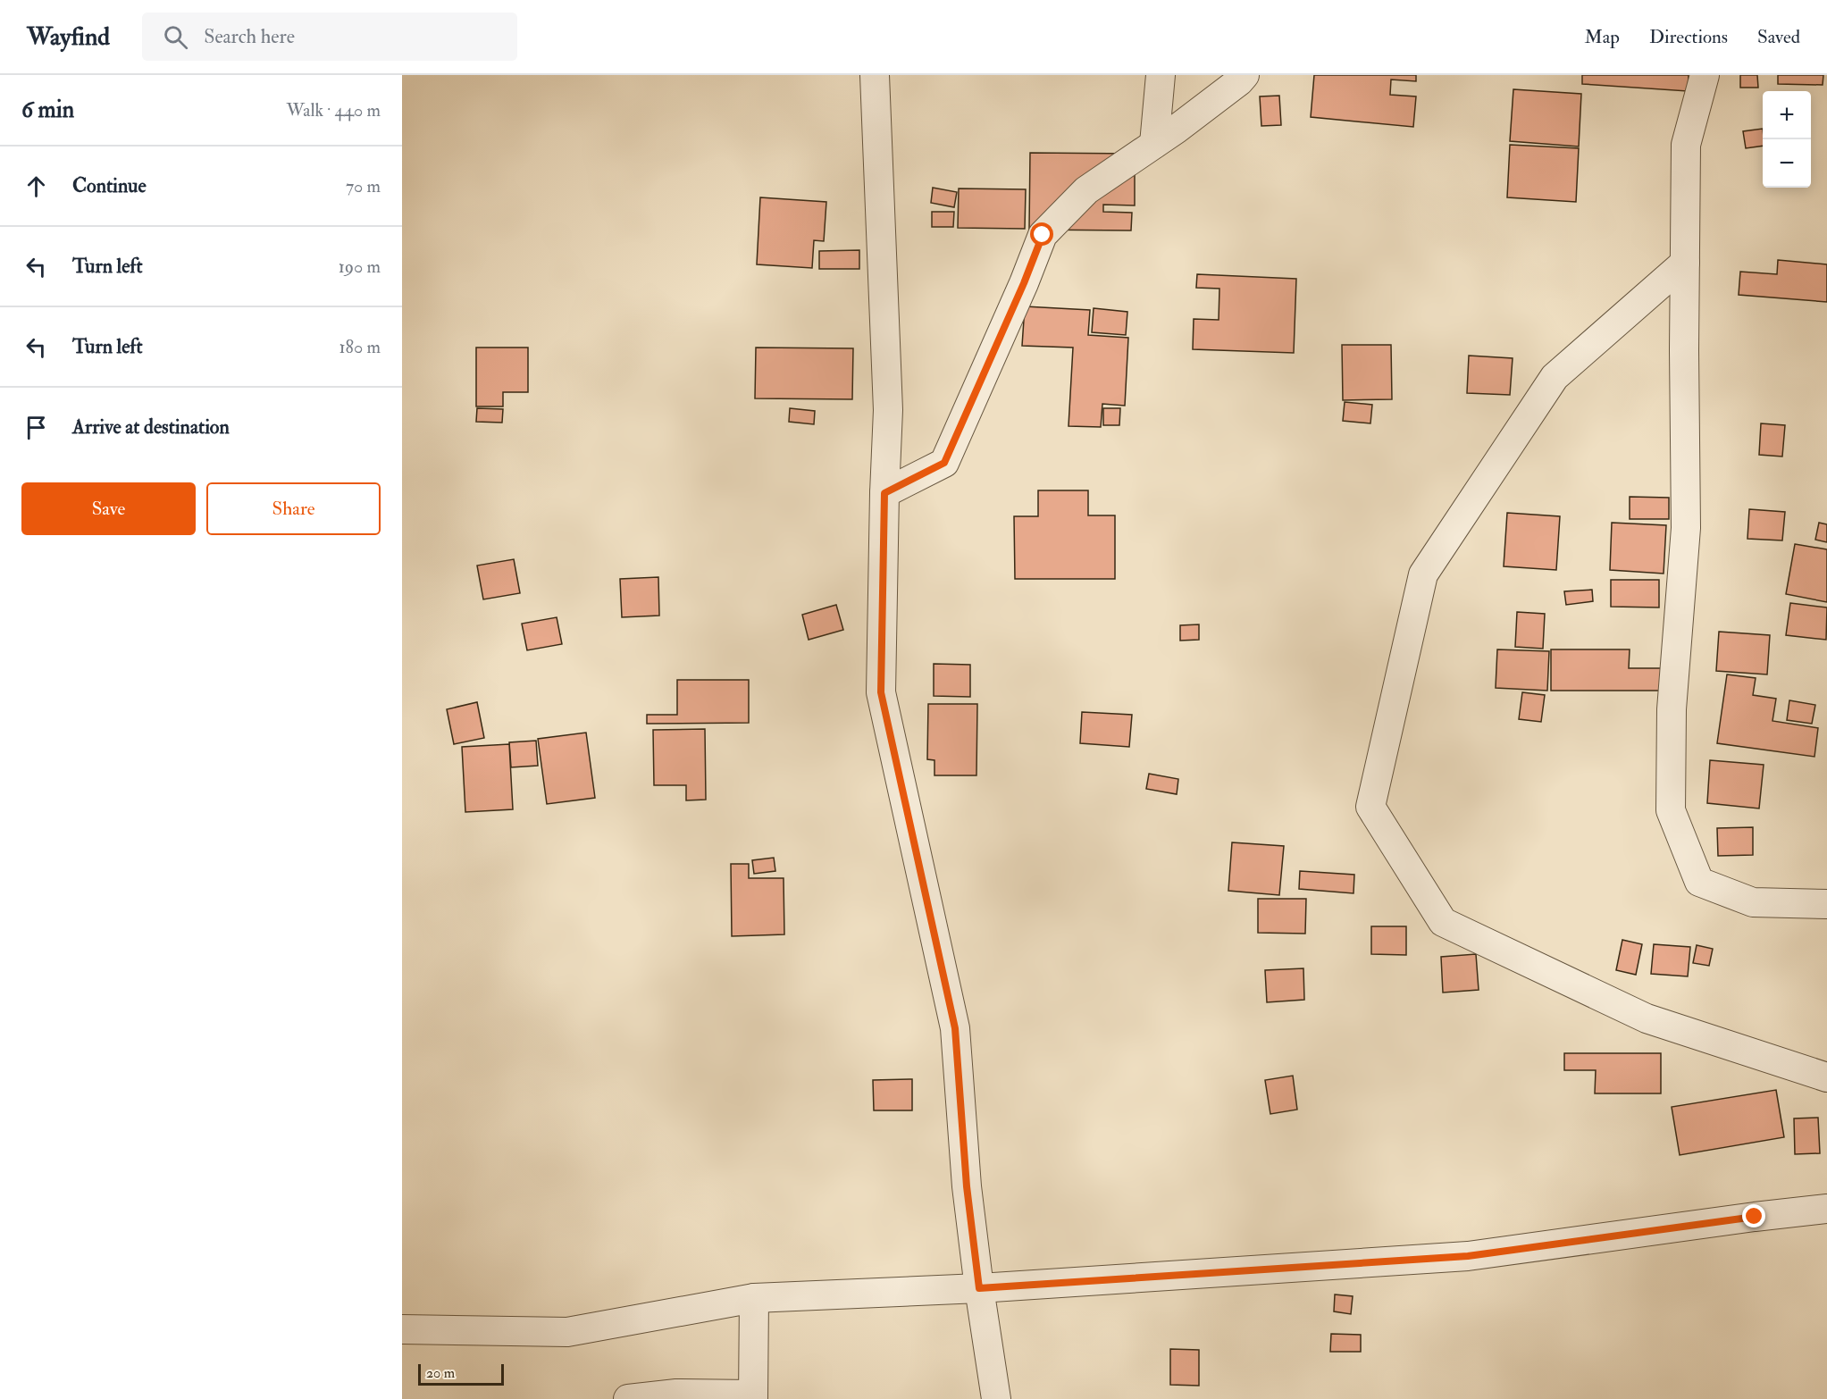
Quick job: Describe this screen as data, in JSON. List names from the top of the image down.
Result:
{
  "scale_bar": "20 m",
  "page": {
    "header": "Wayfind",
    "search": "Search here",
    "nav": ["Map", "Directions", "Saved"],
    "heading": ["6 min", "Walk · 440 m"],
    "map_buttons": ["+", "−"],
    "list": [
      ["Continue", "70 m"],
      ["Turn left", "190 m"],
      ["Turn left", "180 m"],
      "Arrive at destination"
    ],
    "buttons": ["Save", "Share"],
    "scale": "20 m"
  }
}
